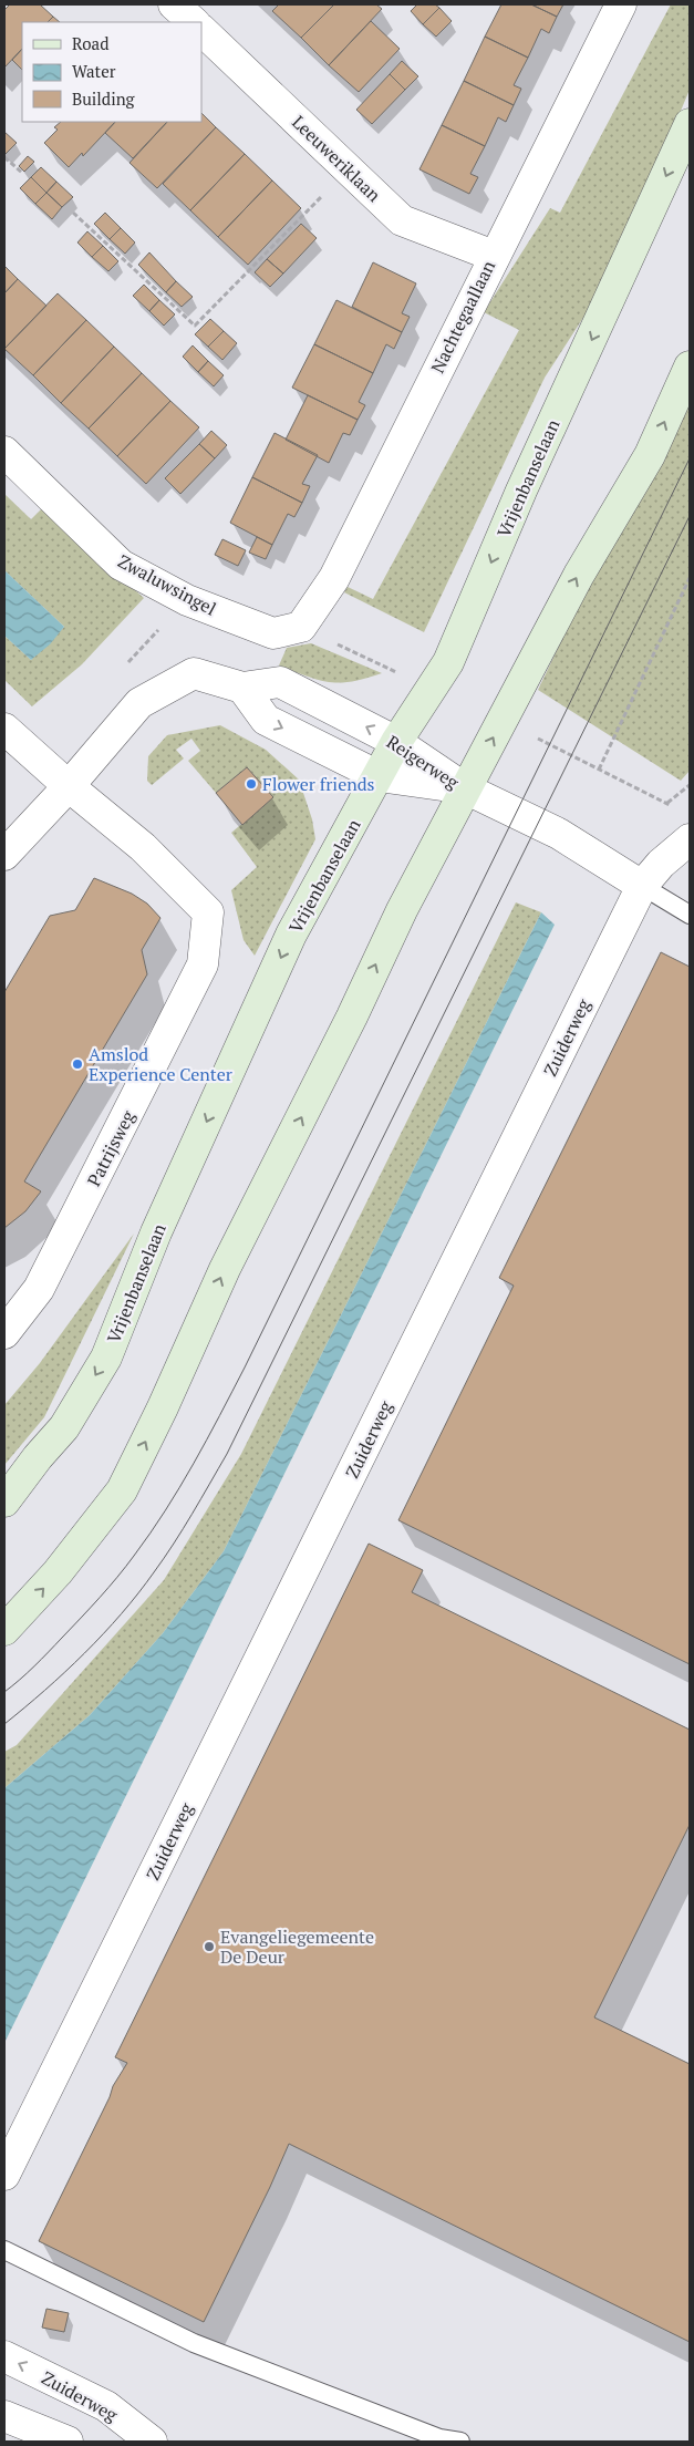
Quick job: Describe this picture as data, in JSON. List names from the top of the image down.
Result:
{
  "streets": {
    "main road": ["Vrijenbanselaan"],
    "street": [
      "Leeuweriklaan",
      "Nachtegaallaan",
      "Zwaluwsingel",
      "Reigerweg",
      "Zuiderweg",
      "Patrijsweg"
    ]
  },
  "crossings": [
    ["Leeuweriklaan", "Nachtegaallaan"],
    ["Nachtegaallaan", "Zwaluwsingel"],
    ["Vrijenbanselaan", "Reigerweg"],
    ["Reigerweg", "Patrijsweg"]
  ],
  "places": ["Flower friends", "Amslod Experience Center", "Evangeliegemeente De Deur"],
  "legend": ["Road", "Water", "Building"]
}
